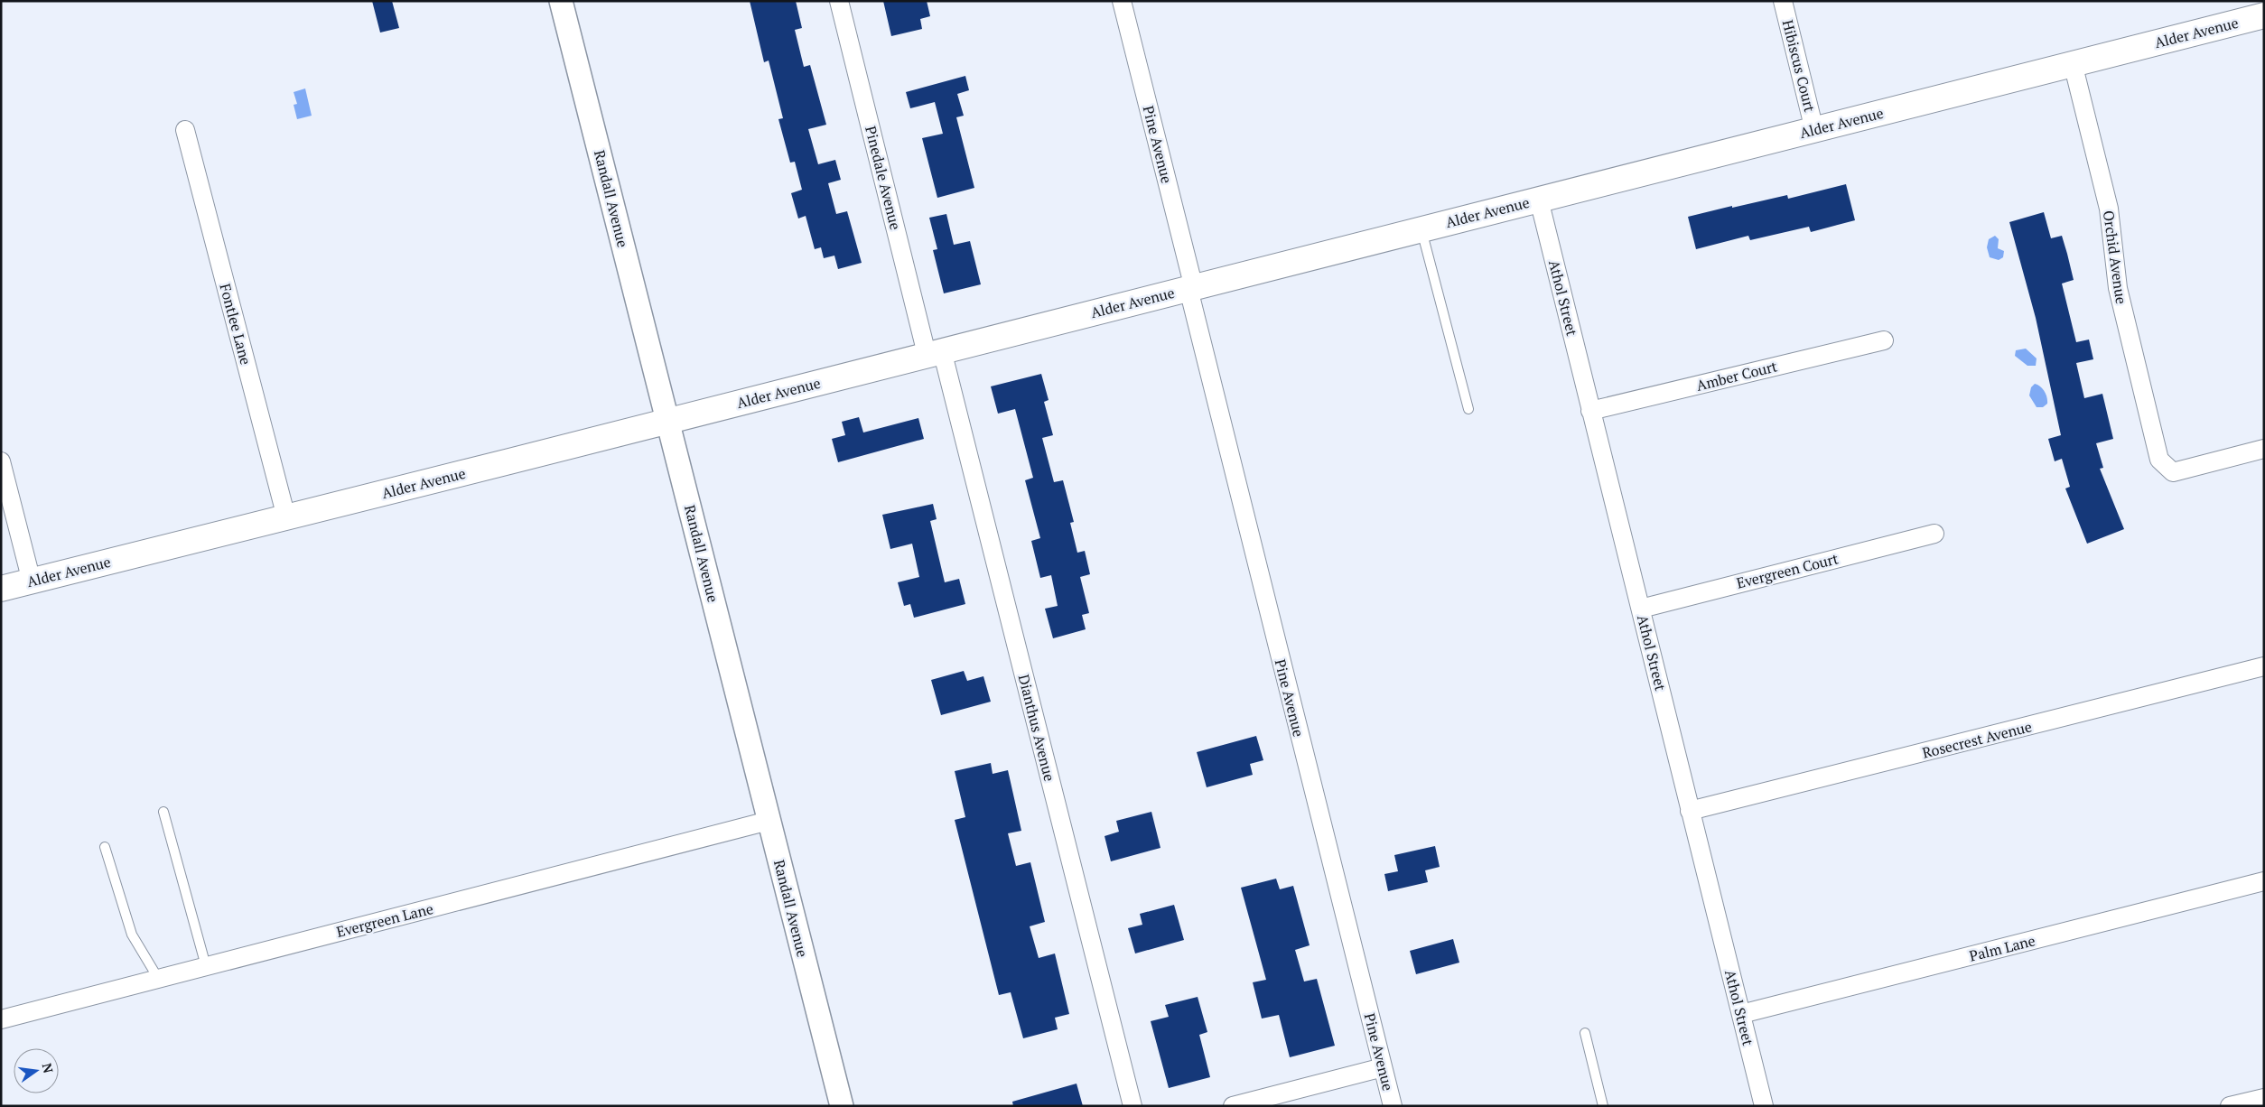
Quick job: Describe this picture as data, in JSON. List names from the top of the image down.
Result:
{
  "streets": {
    "main road": ["Alder Avenue"],
    "street": [
      "Hibiscus Court",
      "Pine Avenue",
      "Pinedale Avenue",
      "Randall Avenue",
      "Orchid Avenue",
      "Athol Street",
      "Fontlee Lane",
      "Amber Court",
      "Evergreen Court",
      "Dianthus Avenue",
      "Rosecrest Avenue",
      "Evergreen Lane",
      "Palm Lane"
    ]
  },
  "crossings": [
    ["Alder Avenue", "Hibiscus Court"],
    ["Alder Avenue", "Pine Avenue"],
    ["Alder Avenue", "Pinedale Avenue"],
    ["Alder Avenue", "Randall Avenue"],
    ["Alder Avenue", "Orchid Avenue"],
    ["Alder Avenue", "Athol Street"],
    ["Alder Avenue", "Fontlee Lane"],
    ["Alder Avenue", "Dianthus Avenue"],
    ["Pinedale Avenue", "Dianthus Avenue"],
    ["Randall Avenue", "Evergreen Lane"],
    ["Athol Street", "Amber Court"],
    ["Athol Street", "Evergreen Court"],
    ["Athol Street", "Rosecrest Avenue"],
    ["Athol Street", "Palm Lane"]
  ],
  "north": "right"
}
